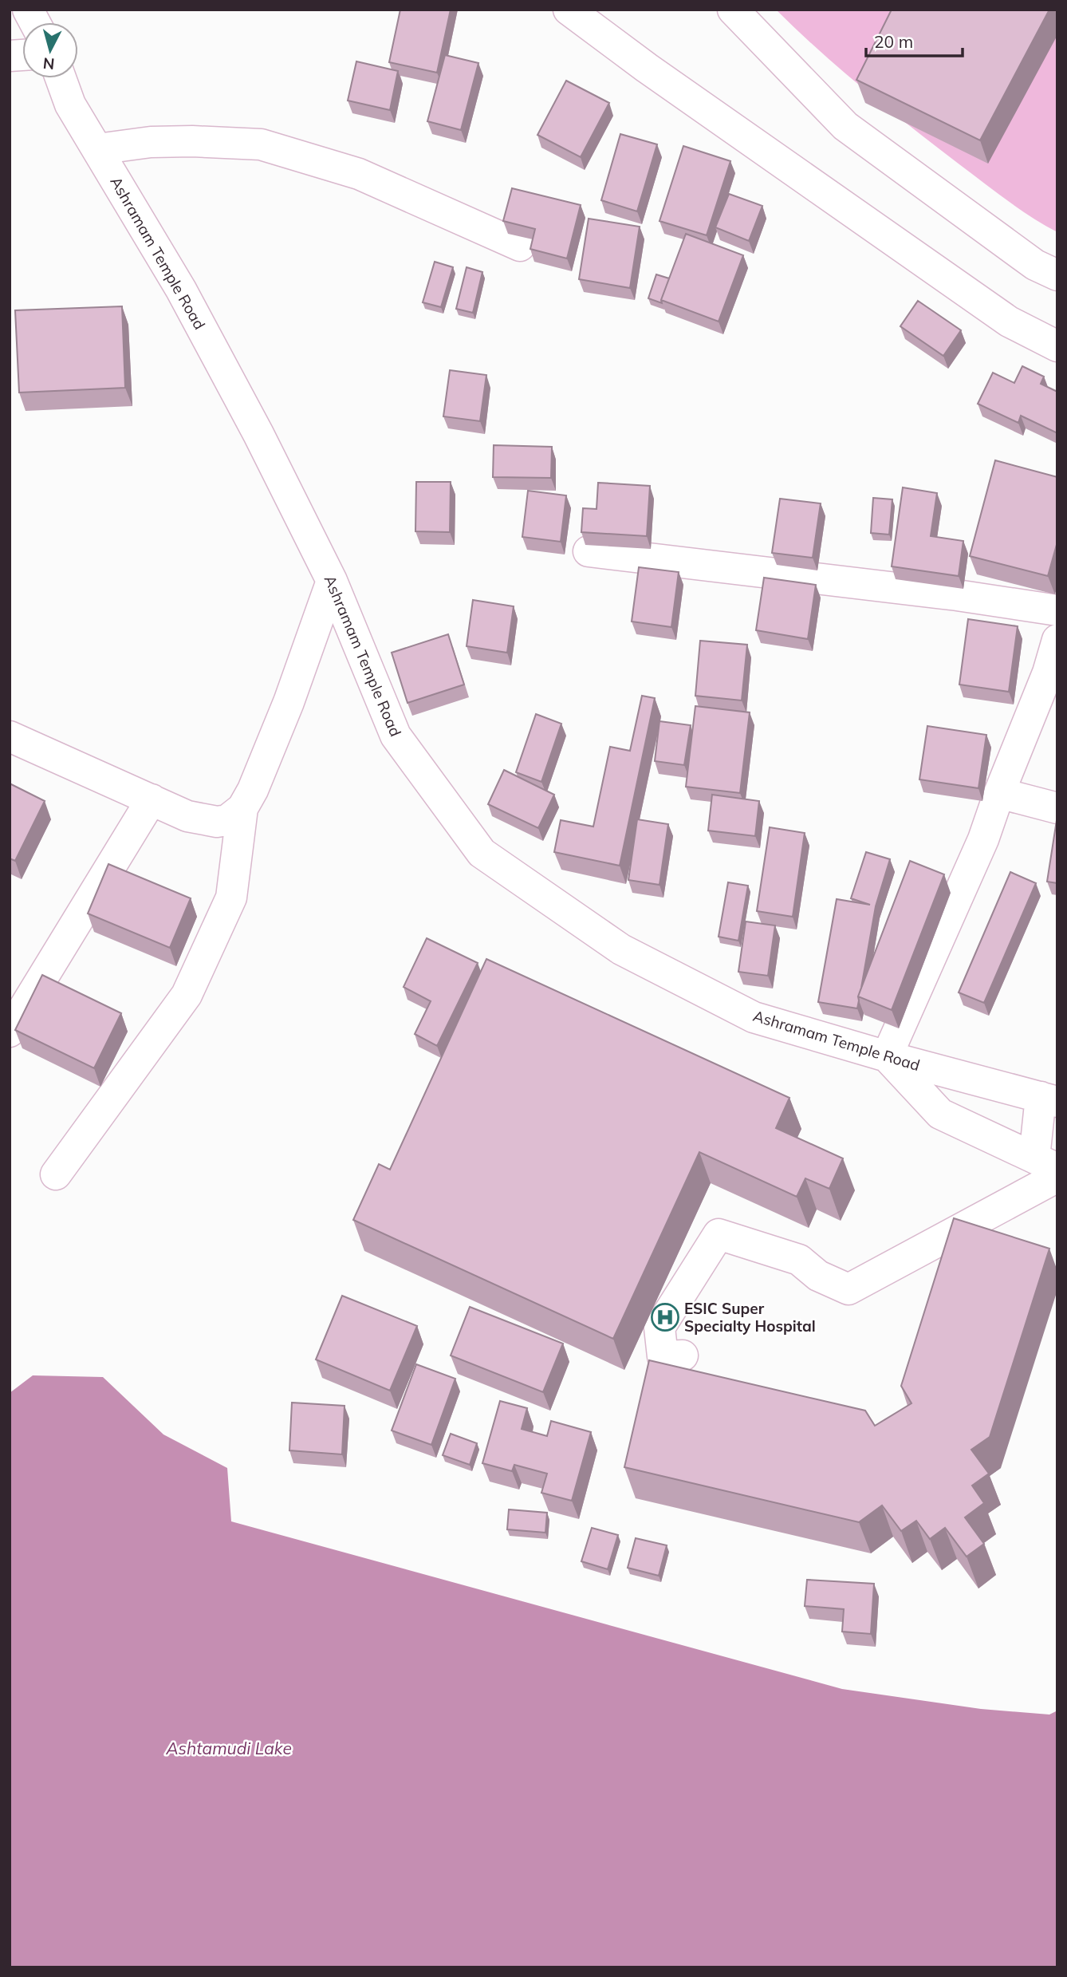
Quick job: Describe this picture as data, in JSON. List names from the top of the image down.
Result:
{
  "streets": {
    "street": ["Ashramam Temple Road"]
  },
  "water": ["Ashtamudi Lake"],
  "places": {
    "hospital": ["ESIC Super Specialty Hospital"]
  },
  "scale_bar": "20 m",
  "north": "bottom"
}
